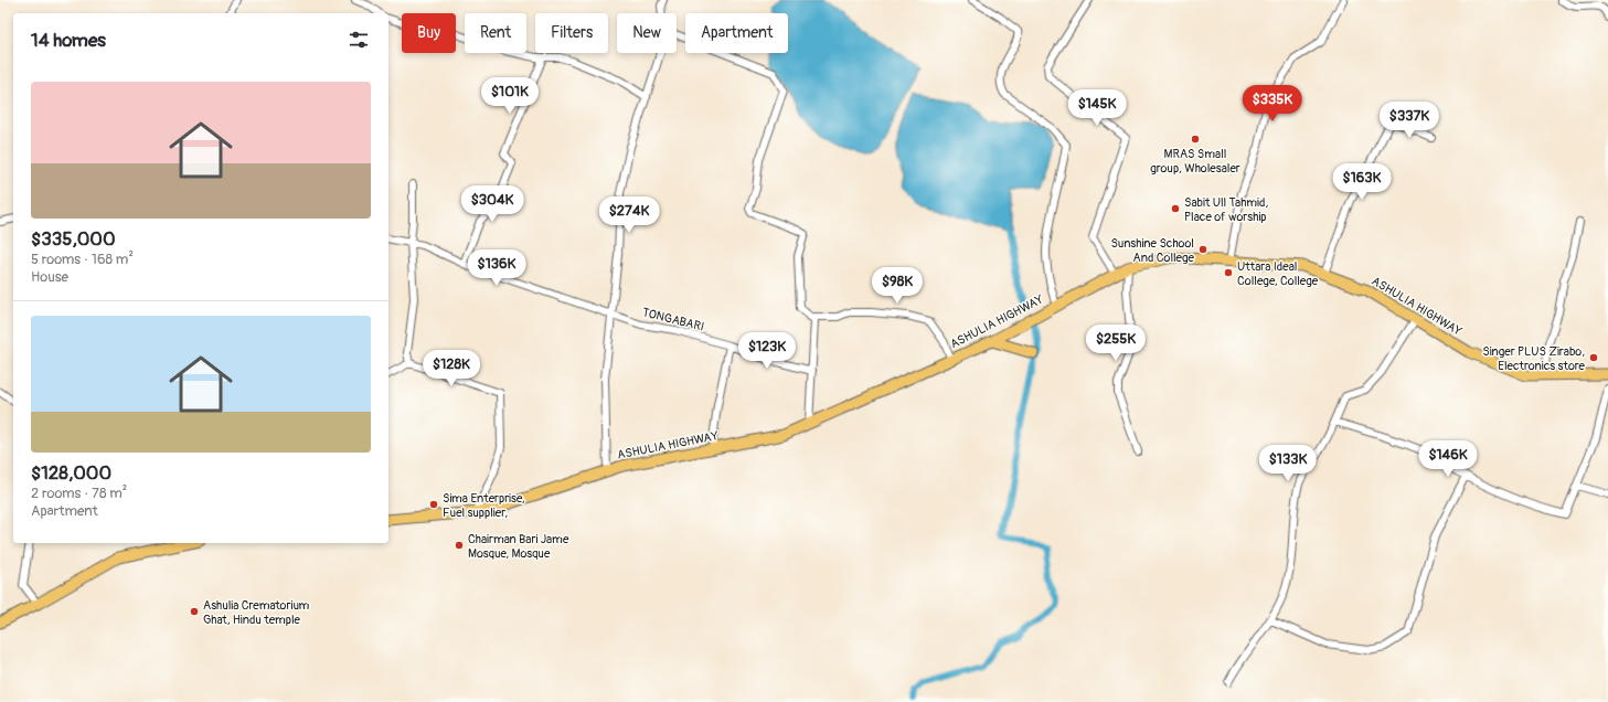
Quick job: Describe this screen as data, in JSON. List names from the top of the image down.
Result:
{
  "streets": {
    "highway": ["ASHULIA HIGHWAY"],
    "street": ["TONGABARI"]
  },
  "places": [
    "MRAS Small group, Wholesaler",
    "Sabit Ull Tahmid, Place of worship",
    "Sunshine School And College",
    "Uttara Ideal College, College",
    "Singer PLUS Zirabo, Electronics store",
    "Sima Enterprise, Fuel supplier,",
    "Chairman Bari Jame Mosque, Mosque",
    "Ashulia Crematorium Ghat, Hindu temple"
  ],
  "page": {
    "chip": [
      "Buy",
      "Rent",
      "Filters",
      "New",
      "Apartment"
    ],
    "heading": "14 homes",
    "list": [
      {
        "name": "$335,000",
        "note": "5 rooms · 168 m² · House"
      },
      {
        "name": "$128,000",
        "note": "2 rooms · 78 m² · Apartment"
      }
    ],
    "price": [
      "$101K",
      "$335K",
      "$145K",
      "$337K",
      "$163K",
      "$304K",
      "$274K",
      "$136K",
      "$98K",
      "$255K",
      "$123K",
      "$128K",
      "$146K",
      "$133K"
    ]
  }
}
